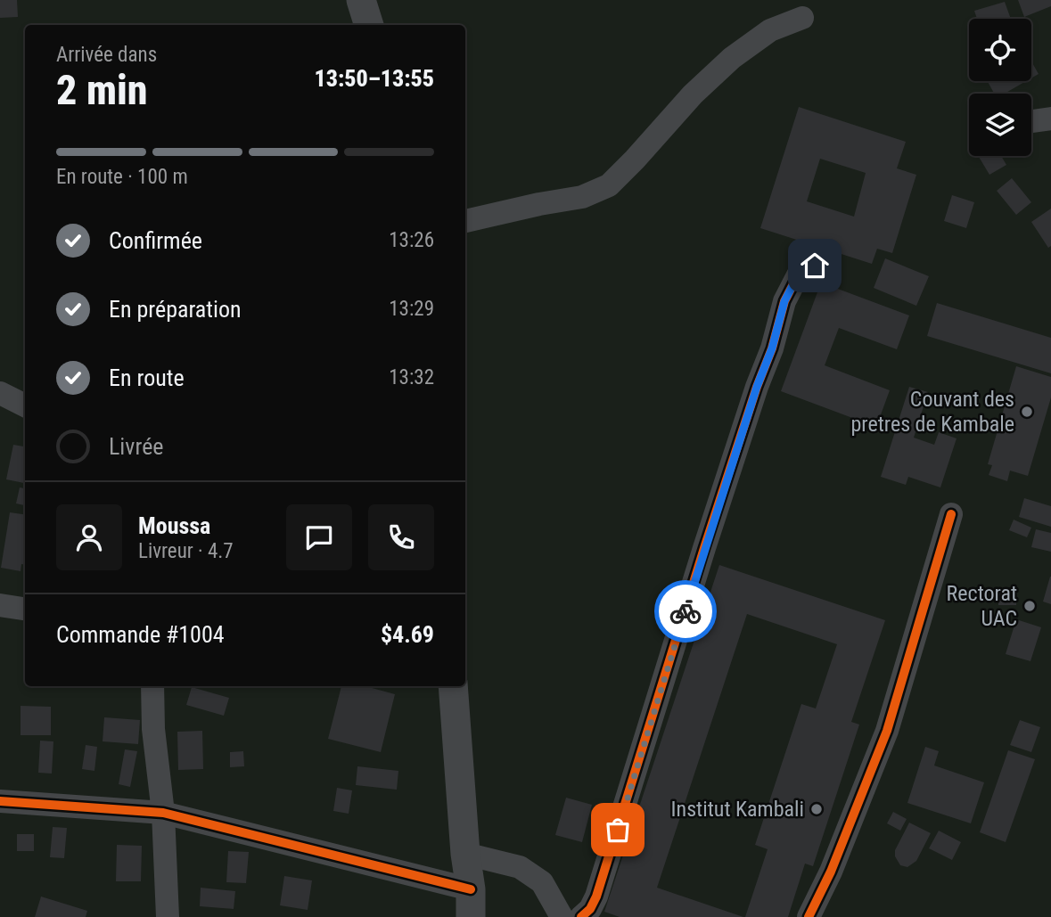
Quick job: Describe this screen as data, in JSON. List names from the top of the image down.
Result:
{
  "places": ["Couvant des pretres de Kambale", "Rectorat UAC", "Institut Kambali"],
  "page": {
    "heading": ["2 min", "Arrivée dans", "13:50–13:55"],
    "panel": [
      "Moussa",
      "Livreur · 4.7",
      "Commande #1004",
      "$4.69"
    ],
    "bar": "En route · 100 m",
    "list": [
      ["Confirmée", "13:26"],
      ["En préparation", "13:29"],
      ["En route", "13:32"],
      "Livrée"
    ]
  }
}
